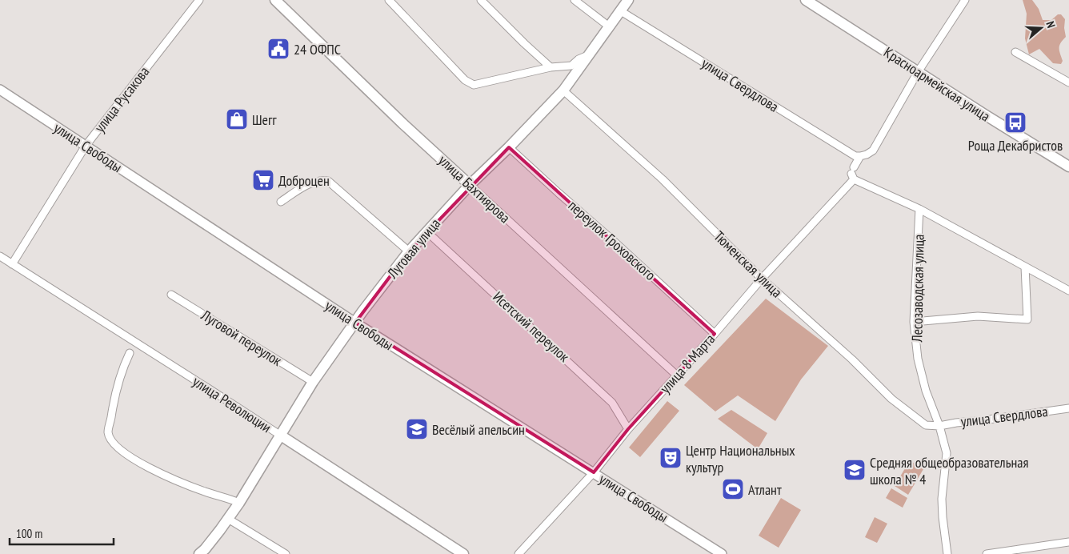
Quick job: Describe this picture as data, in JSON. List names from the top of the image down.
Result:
{
  "streets": {
    "main road": [
      "Красноармейская улица",
      "улица Бахтиярова",
      "Луговая улица",
      "улица Революции"
    ],
    "street": [
      "улица Свердлова",
      "улица Русакова",
      "улица Свободы",
      "переулок Гроховского",
      "Тюменская улица",
      "Лесозаводская улица",
      "Исетский переулок",
      "Луговой переулок",
      "улица 8 Марта"
    ]
  },
  "crossings": [
    ["Красноармейская улица", "улица 8 Марта"],
    ["улица Свердлова", "Луговая улица"],
    ["улица Свердлова", "Тюменская улица"],
    ["улица Свердлова", "Лесозаводская улица"],
    ["улица Свердлова", "улица 8 Марта"],
    ["улица Русакова", "улица Свободы"],
    ["улица Русакова", "улица Революции"],
    ["улица Свободы", "Луговая улица"],
    ["улица Свободы", "улица 8 Марта"],
    ["улица Бахтиярова", "Луговая улица"],
    ["улица Бахтиярова", "улица 8 Марта"],
    ["переулок Гроховского", "Луговая улица"],
    ["переулок Гроховского", "улица 8 Марта"],
    ["Луговая улица", "Тюменская улица"],
    ["Луговая улица", "Исетский переулок"],
    ["Луговая улица", "Луговой переулок"],
    ["Луговая улица", "улица Революции"],
    ["Тюменская улица", "Лесозаводская улица"],
    ["Тюменская улица", "улица 8 Марта"],
    ["Исетский переулок", "улица 8 Марта"]
  ],
  "places": {
    "public building": ["24 ОФПС"],
    "shop": ["Шегг"],
    "bus stop": ["Роща Декабристов"],
    "supermarket": ["Доброцен"],
    "school or university": ["Весёлый апельсин", "Средняя общеобразовательная школа № 4"],
    "theatre": ["Центр Национальных культур"],
    "sports": ["Атлант"]
  },
  "scale_bar": "100 m",
  "north": "right"
}
